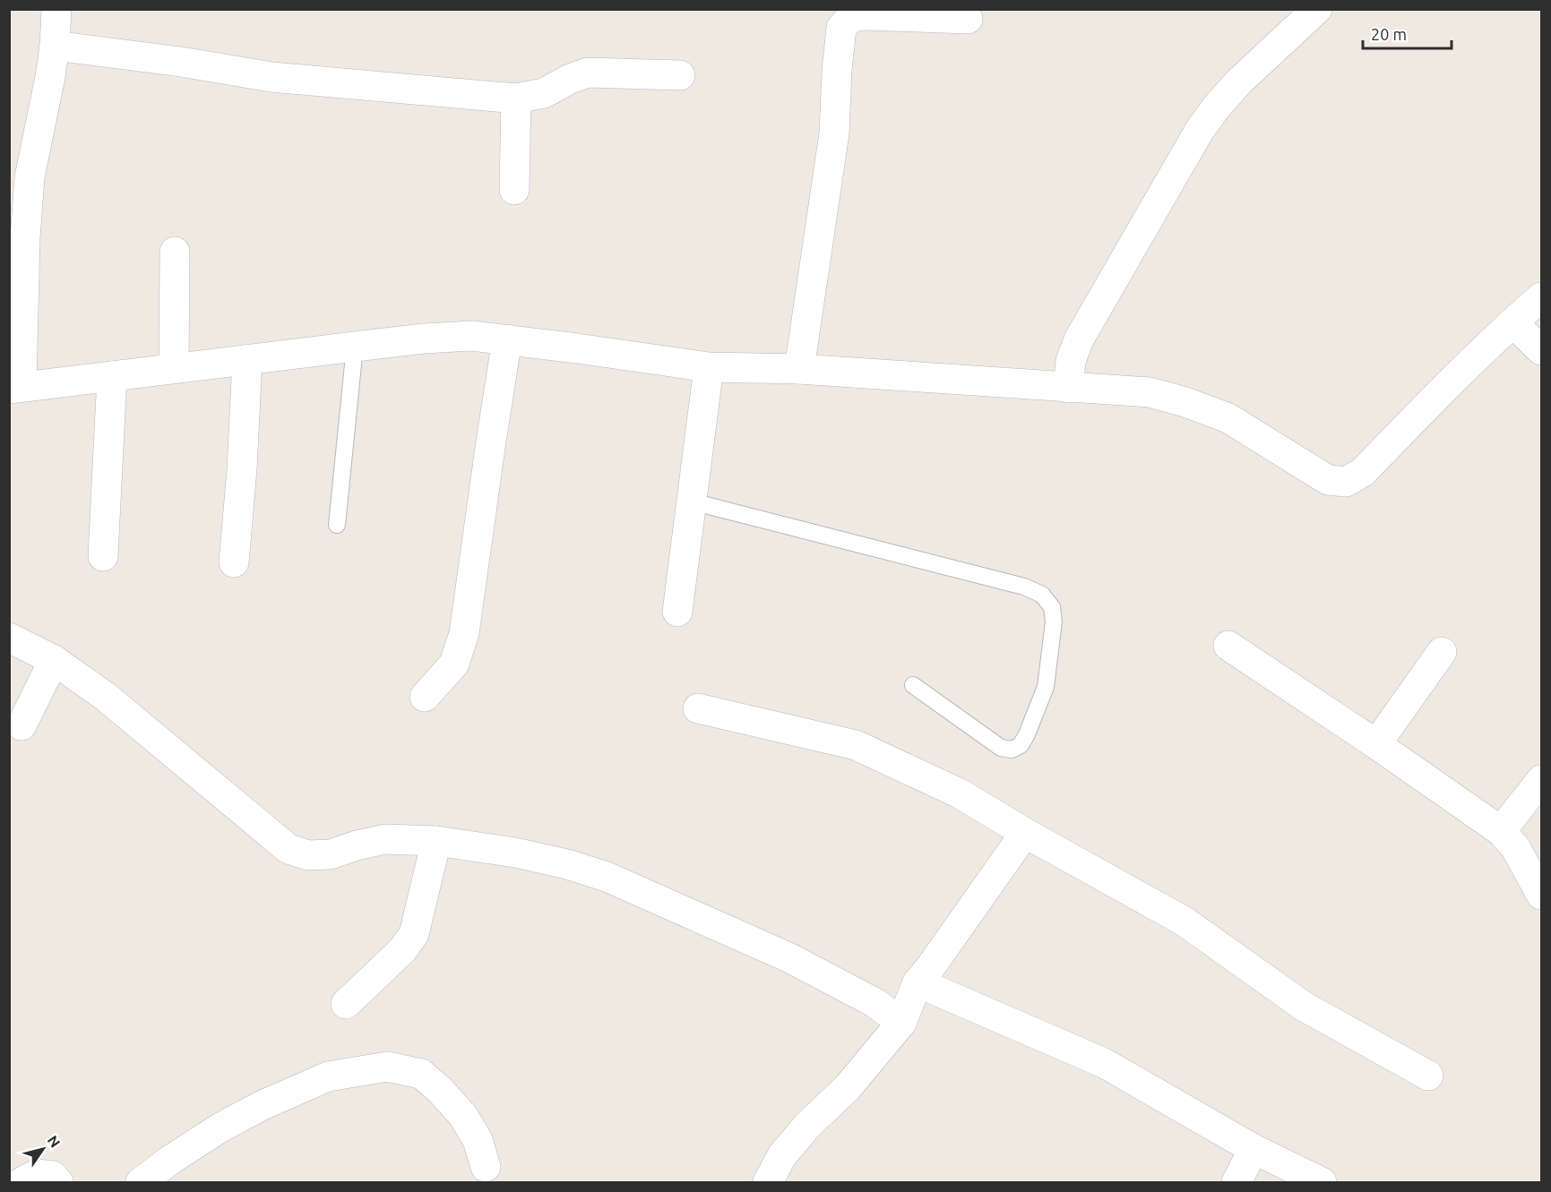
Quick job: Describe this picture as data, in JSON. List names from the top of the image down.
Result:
{
  "scale_bar": "20 m",
  "north": "top right"
}
